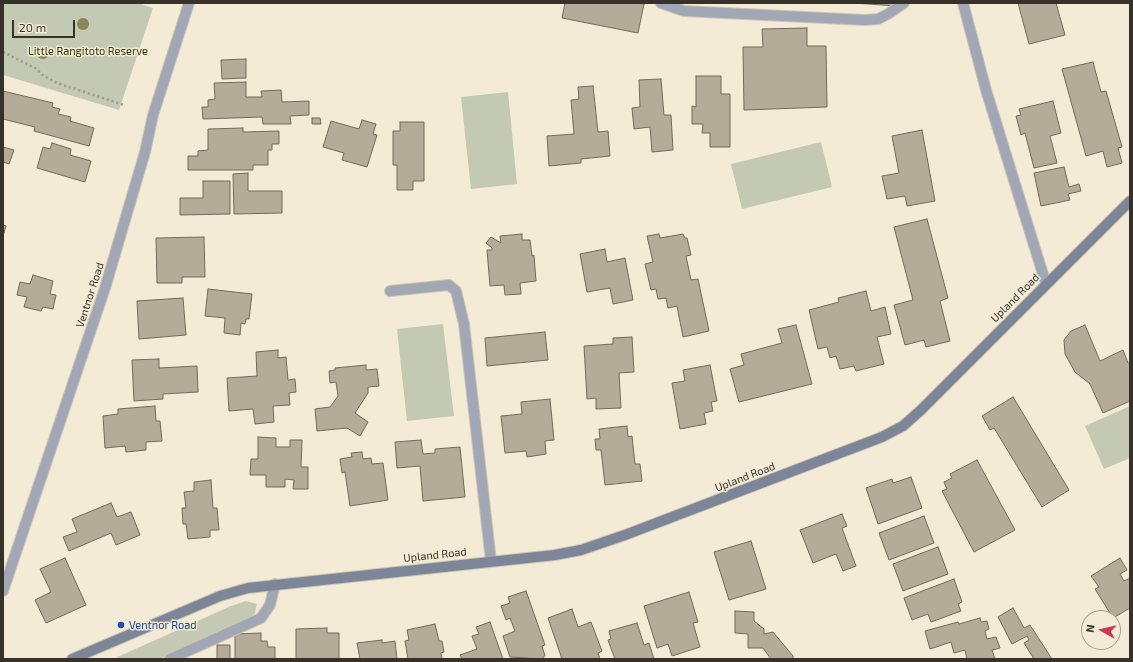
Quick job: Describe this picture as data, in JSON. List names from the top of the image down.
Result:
{
  "streets": {
    "main road": ["Upland Road"],
    "street": ["Ventnor Road"]
  },
  "parks": ["Little Rangitoto Reserve"],
  "places": ["Ventnor Road"],
  "scale_bar": "20 m",
  "north": "left"
}
